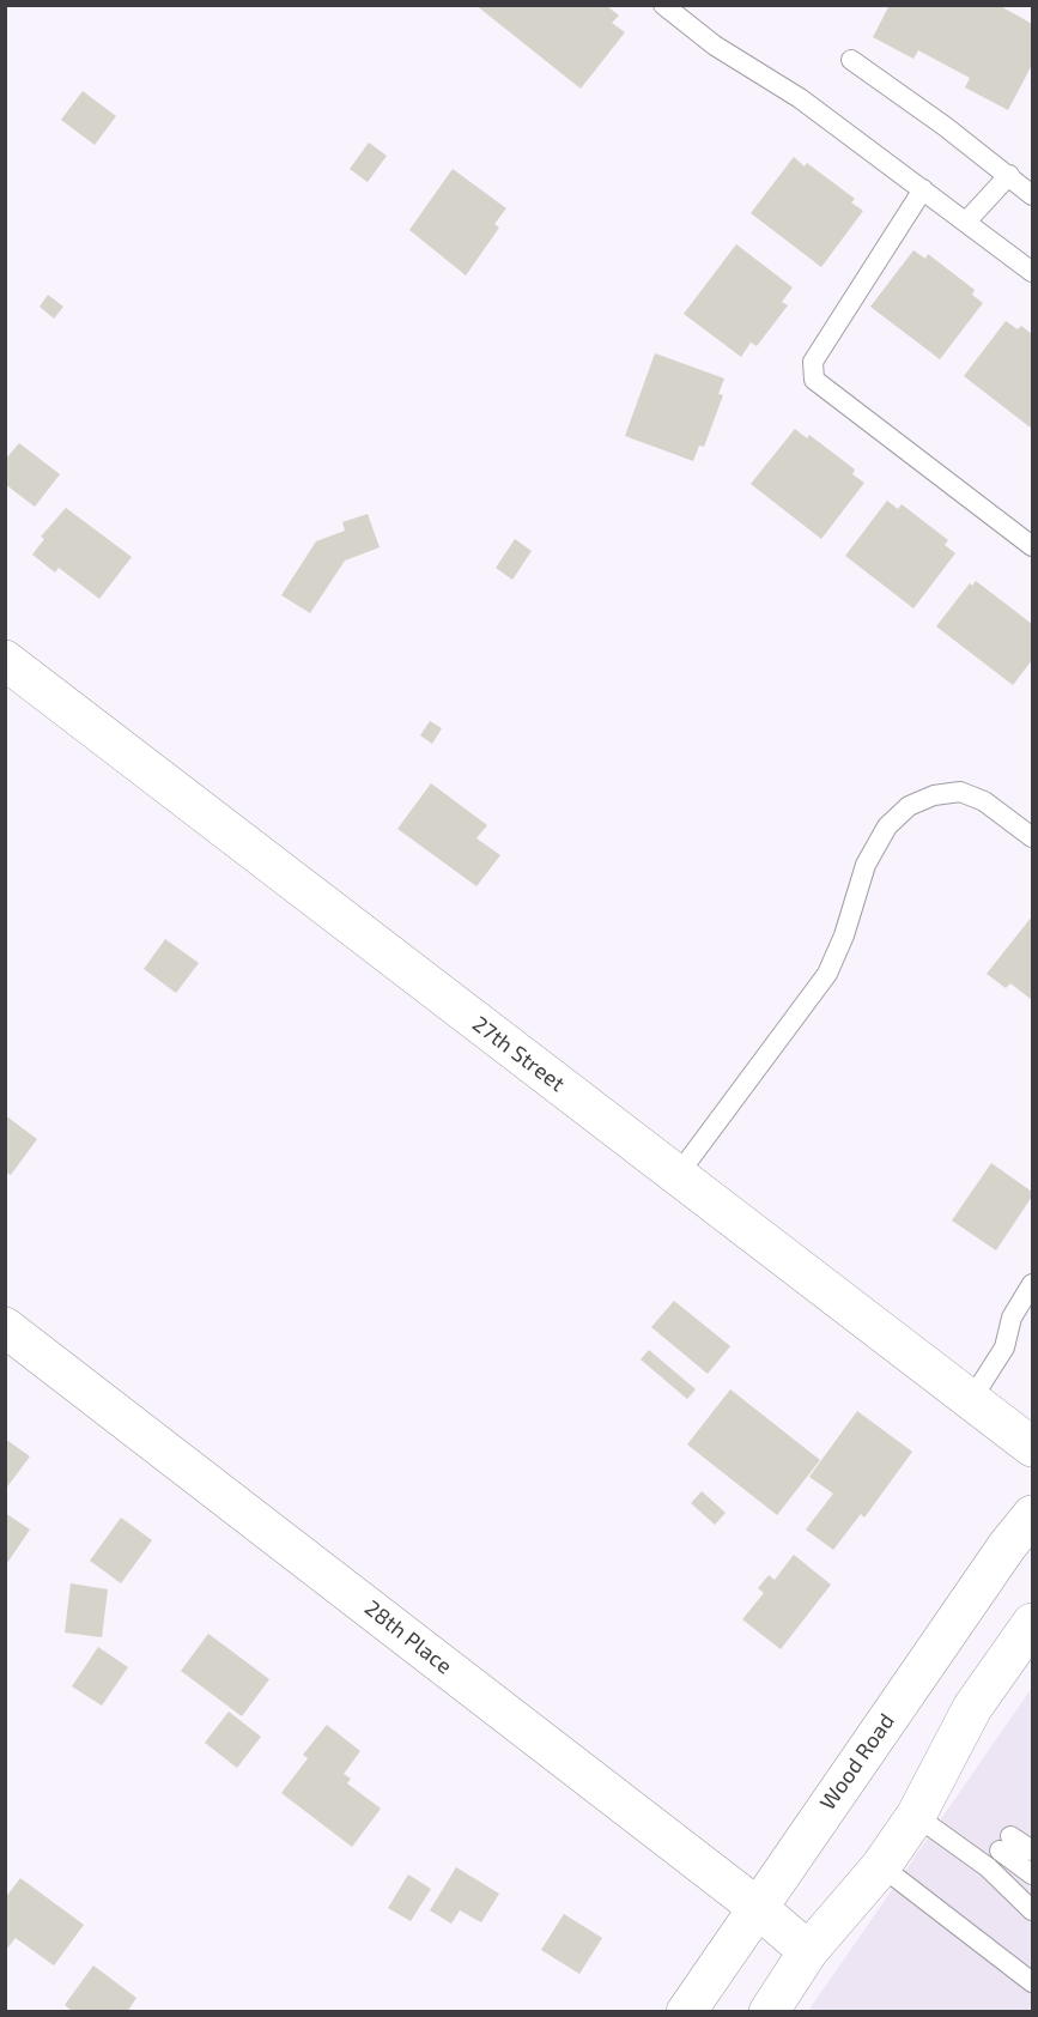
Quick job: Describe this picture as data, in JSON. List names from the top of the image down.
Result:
{
  "streets": {
    "street": ["27th Street", "28th Place", "Wood Road"]
  },
  "crossings": [
    ["28th Place", "Wood Road"]
  ]
}
